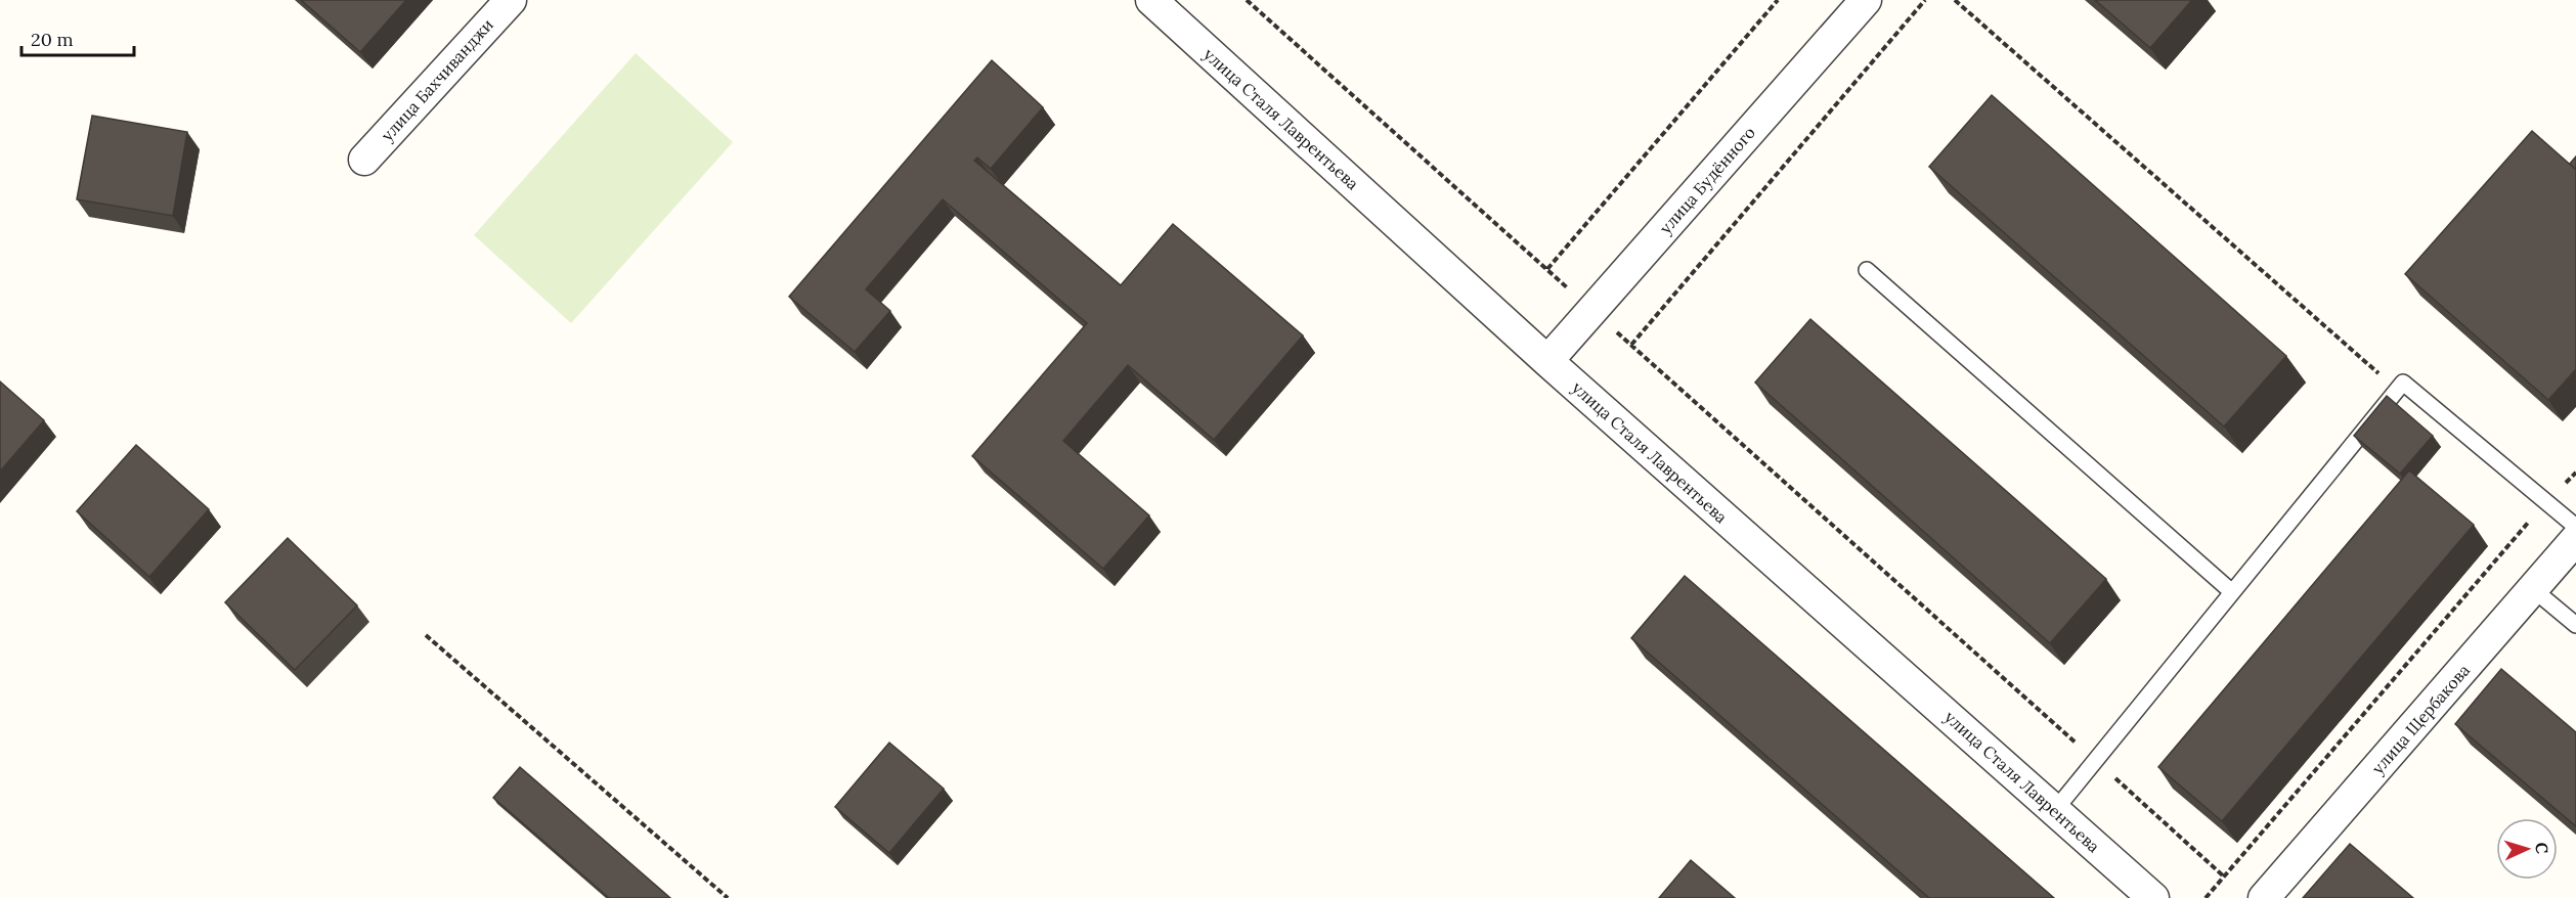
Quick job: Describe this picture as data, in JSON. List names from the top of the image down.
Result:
{
  "streets": {
    "street": [
      "улица Бахчиванджи",
      "улица Сталя Лаврентьева",
      "улица Будённого",
      "улица Щербакова"
    ]
  },
  "crossings": [
    ["улица Сталя Лаврентьева", "улица Будённого"]
  ],
  "scale_bar": "20 m",
  "north": "right"
}
